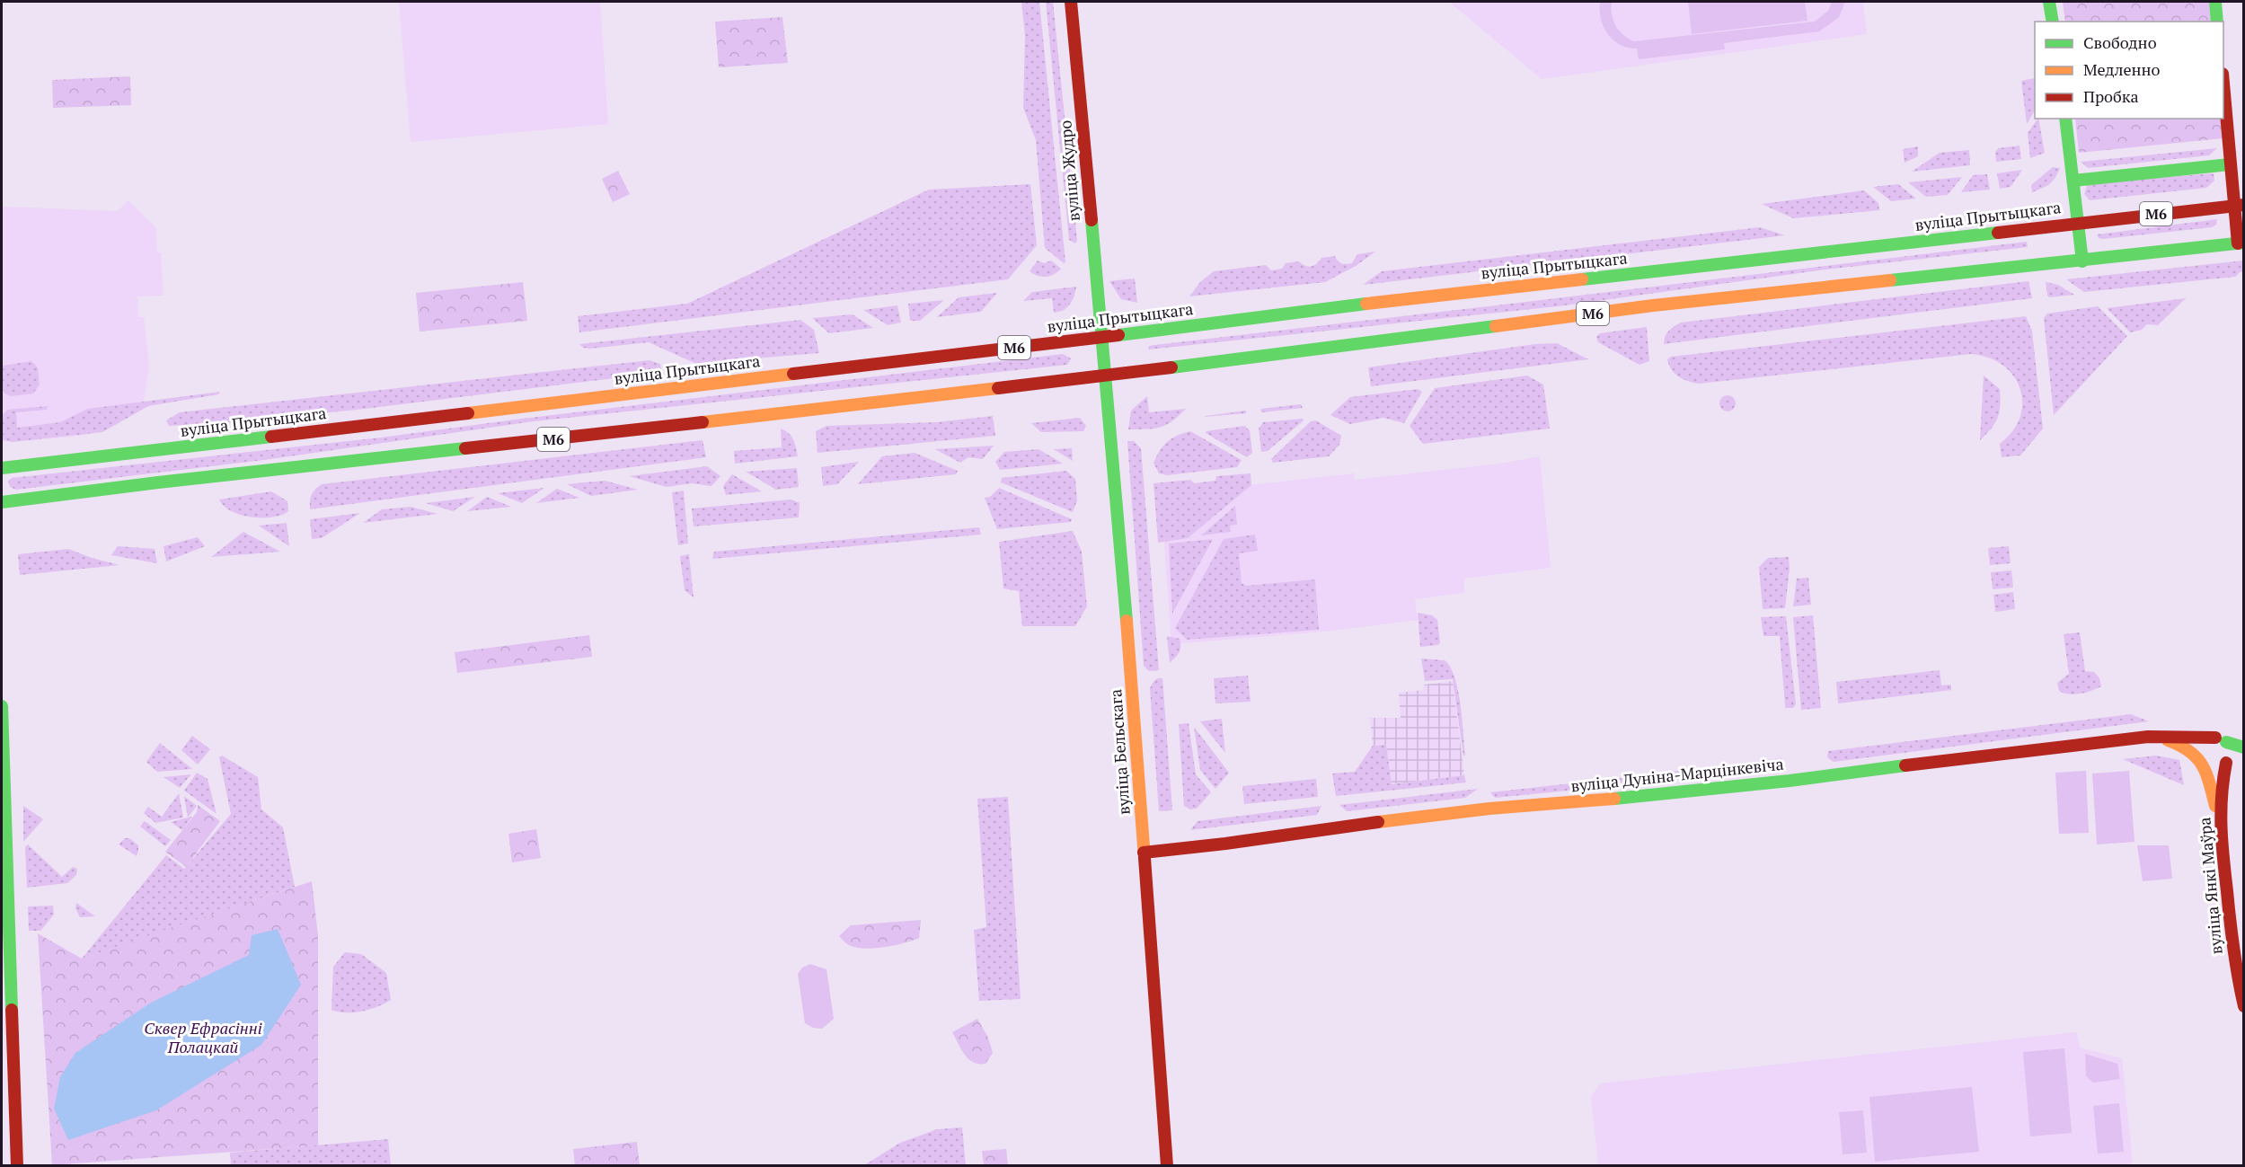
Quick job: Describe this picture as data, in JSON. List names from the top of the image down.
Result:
{
  "streets": {
    "main road": [
      "вуліца Жудро",
      "М6",
      "вуліца Прытыцкага",
      "вуліца Бельскага",
      "вуліца Дуніна-Марцінкевіча",
      "вуліца Янкі Маўра"
    ]
  },
  "crossings": [
    ["вуліца Жудро", "вуліца Прытыцкага"],
    ["вуліца Жудро", "вуліца Бельскага"],
    ["М6", "вуліца Бельскага"],
    ["вуліца Прытыцкага", "вуліца Бельскага"],
    ["вуліца Бельскага", "вуліца Дуніна-Марцінкевіча"],
    ["вуліца Дуніна-Марцінкевіча", "вуліца Янкі Маўра"]
  ],
  "parks": ["Сквер Ефрасінні Полацкай"],
  "legend": ["Свободно", "Медленно", "Пробка"]
}
